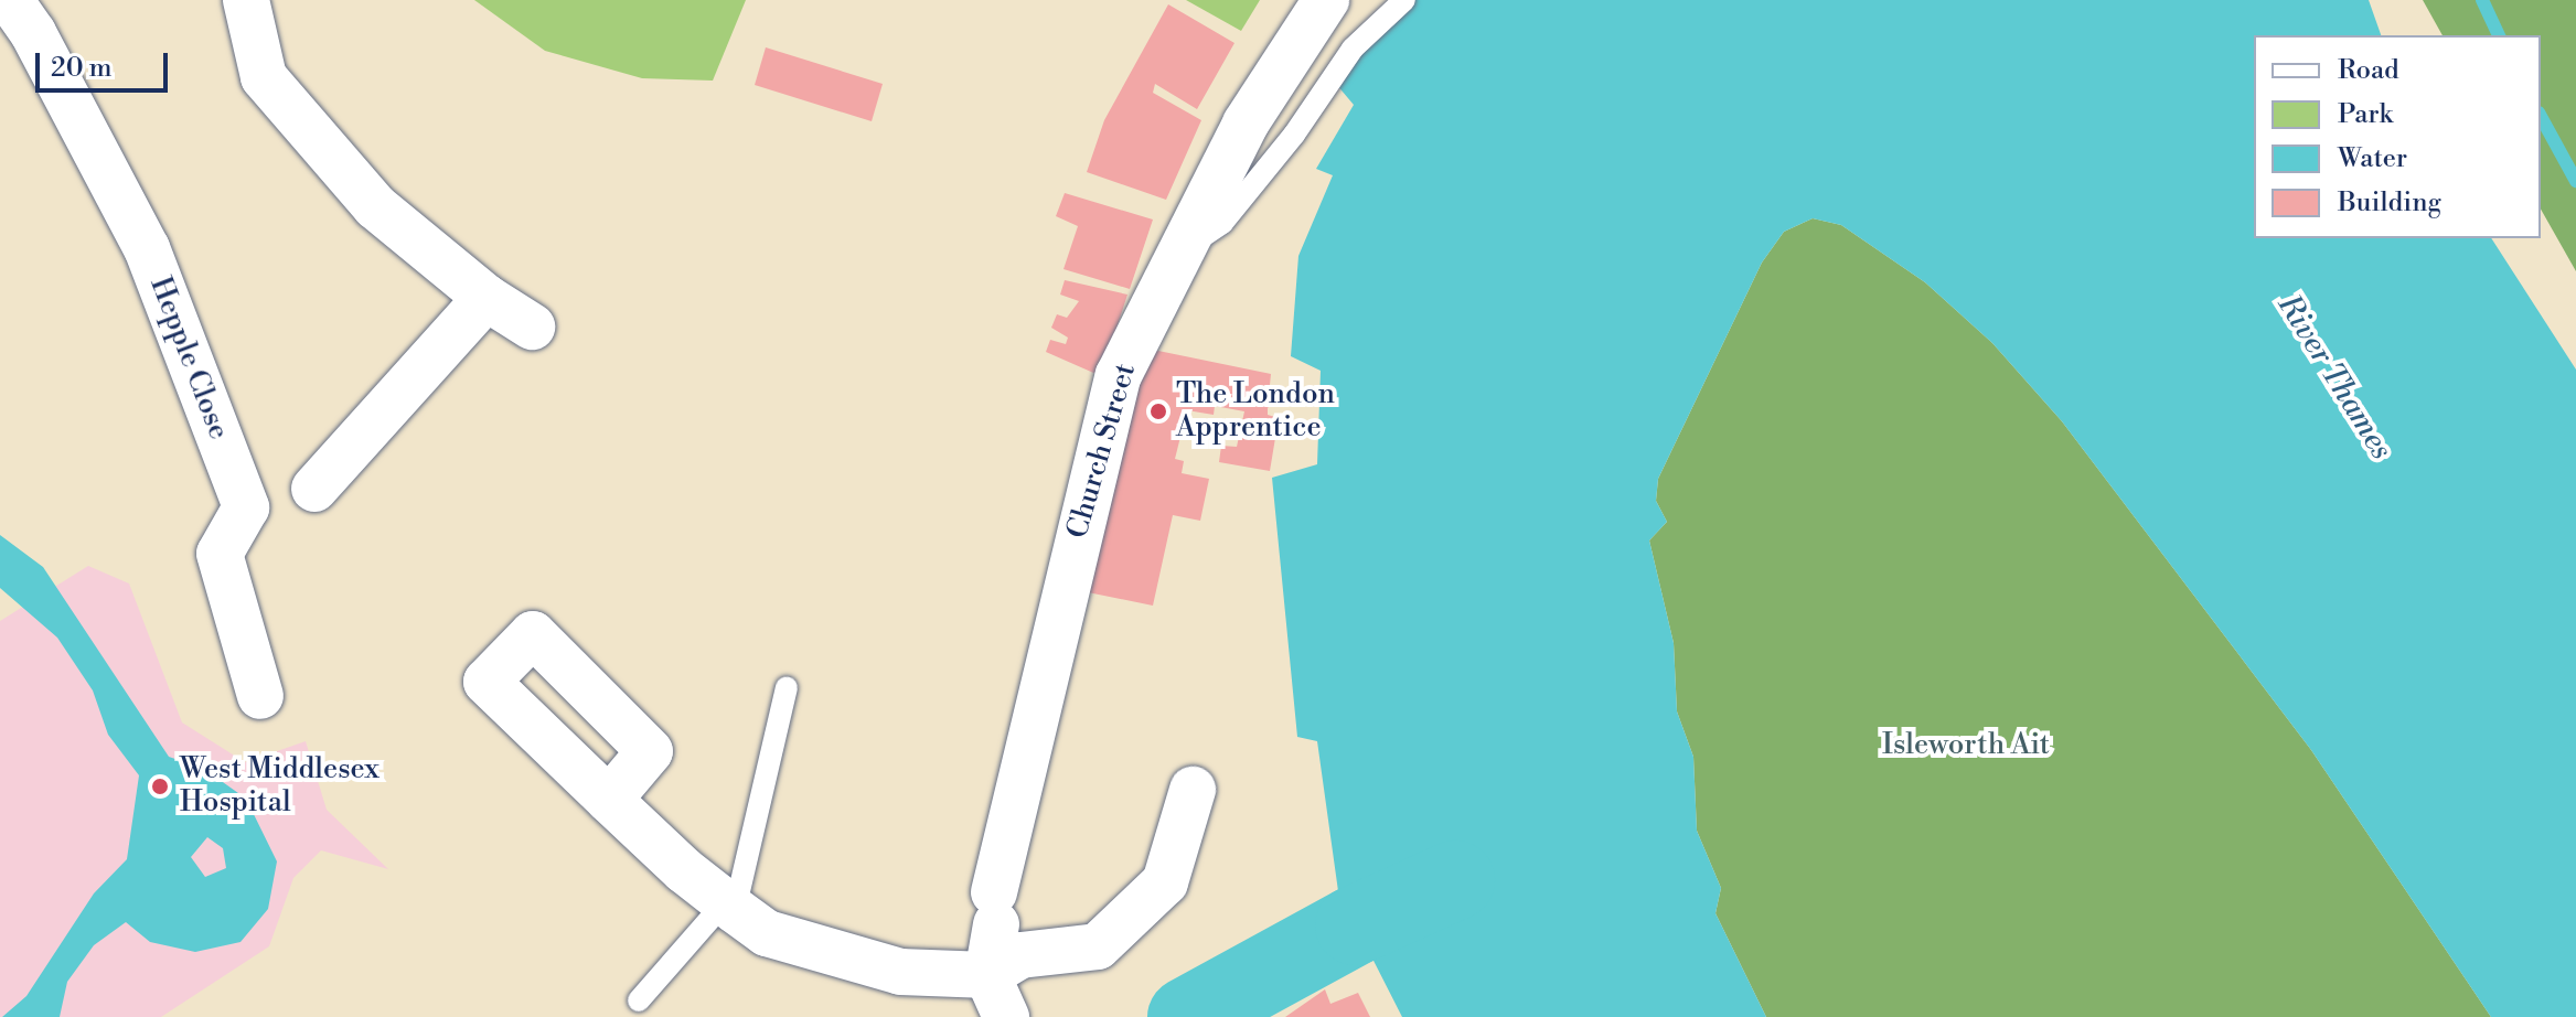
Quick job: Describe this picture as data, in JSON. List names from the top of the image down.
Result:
{
  "streets": {
    "street": ["Hepple Close", "Church Street"]
  },
  "water": ["River Thames"],
  "parks": ["Isleworth Ait"],
  "places": ["The London Apprentice", "West Middlesex Hospital"],
  "legend": [
    "Road",
    "Park",
    "Water",
    "Building"
  ],
  "scale_bar": "20 m"
}
